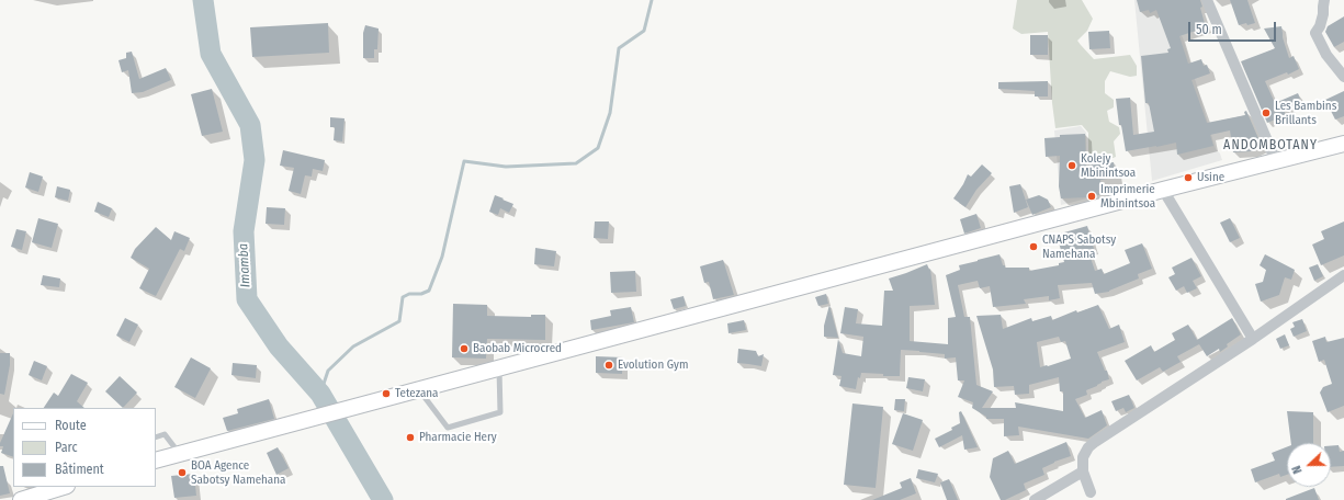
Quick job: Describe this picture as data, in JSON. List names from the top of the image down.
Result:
{
  "districts": ["ANDOMBOTANY"],
  "water": ["Imamba"],
  "places": [
    "Les Bambins Brillants",
    "Kolejy Mbinintsoa",
    "Usine",
    "Imprimerie Mbinintsoa",
    "CNAPS Sabotsy Namehana",
    "Baobab Microcred",
    "Evolution Gym",
    "Tetezana",
    "Pharmacie Hery",
    "BOA Agence Sabotsy Namehana"
  ],
  "legend": ["Route", "Parc", "Bâtiment"],
  "scale_bar": "50 m",
  "north": "left"
}
